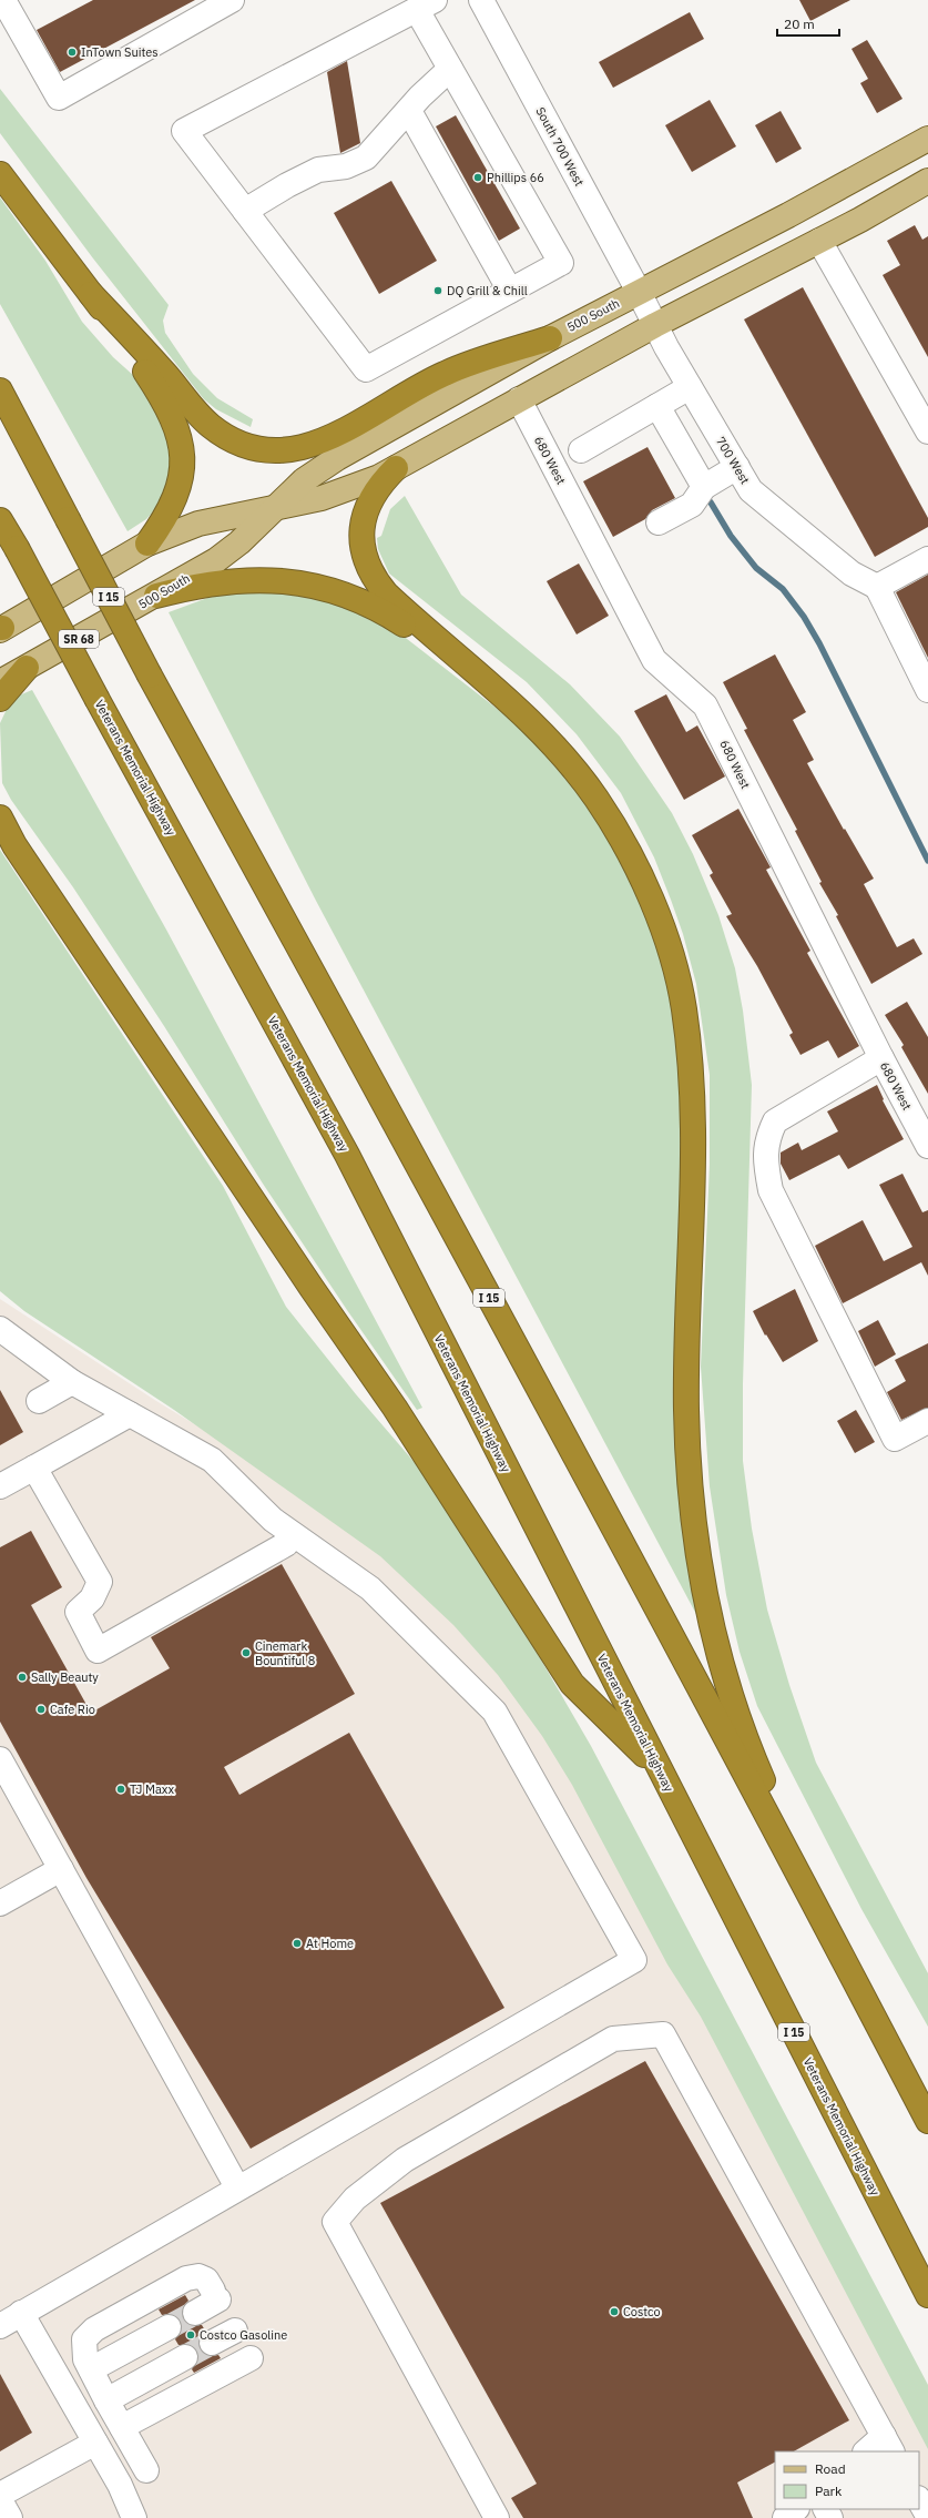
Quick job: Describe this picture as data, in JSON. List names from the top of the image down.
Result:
{
  "streets": {
    "highway": ["I 15", "Veterans Memorial Highway"],
    "main road": ["500 South", "SR 68"],
    "street": ["South 700 West", "680 West", "700 West"]
  },
  "crossings": [
    ["South 700 West", "500 South"],
    ["South 700 West", "700 West"],
    ["500 South", "680 West"],
    ["500 South", "700 West"]
  ],
  "places": [
    "InTown Suites",
    "Phillips 66",
    "DQ Grill & Chill",
    "Cinemark Bountiful 8",
    "Sally Beauty",
    "Cafe Rio",
    "TJ Maxx",
    "At Home",
    "Costco",
    "Costco Gasoline"
  ],
  "legend": ["Road", "Park"],
  "scale_bar": "20 m"
}
